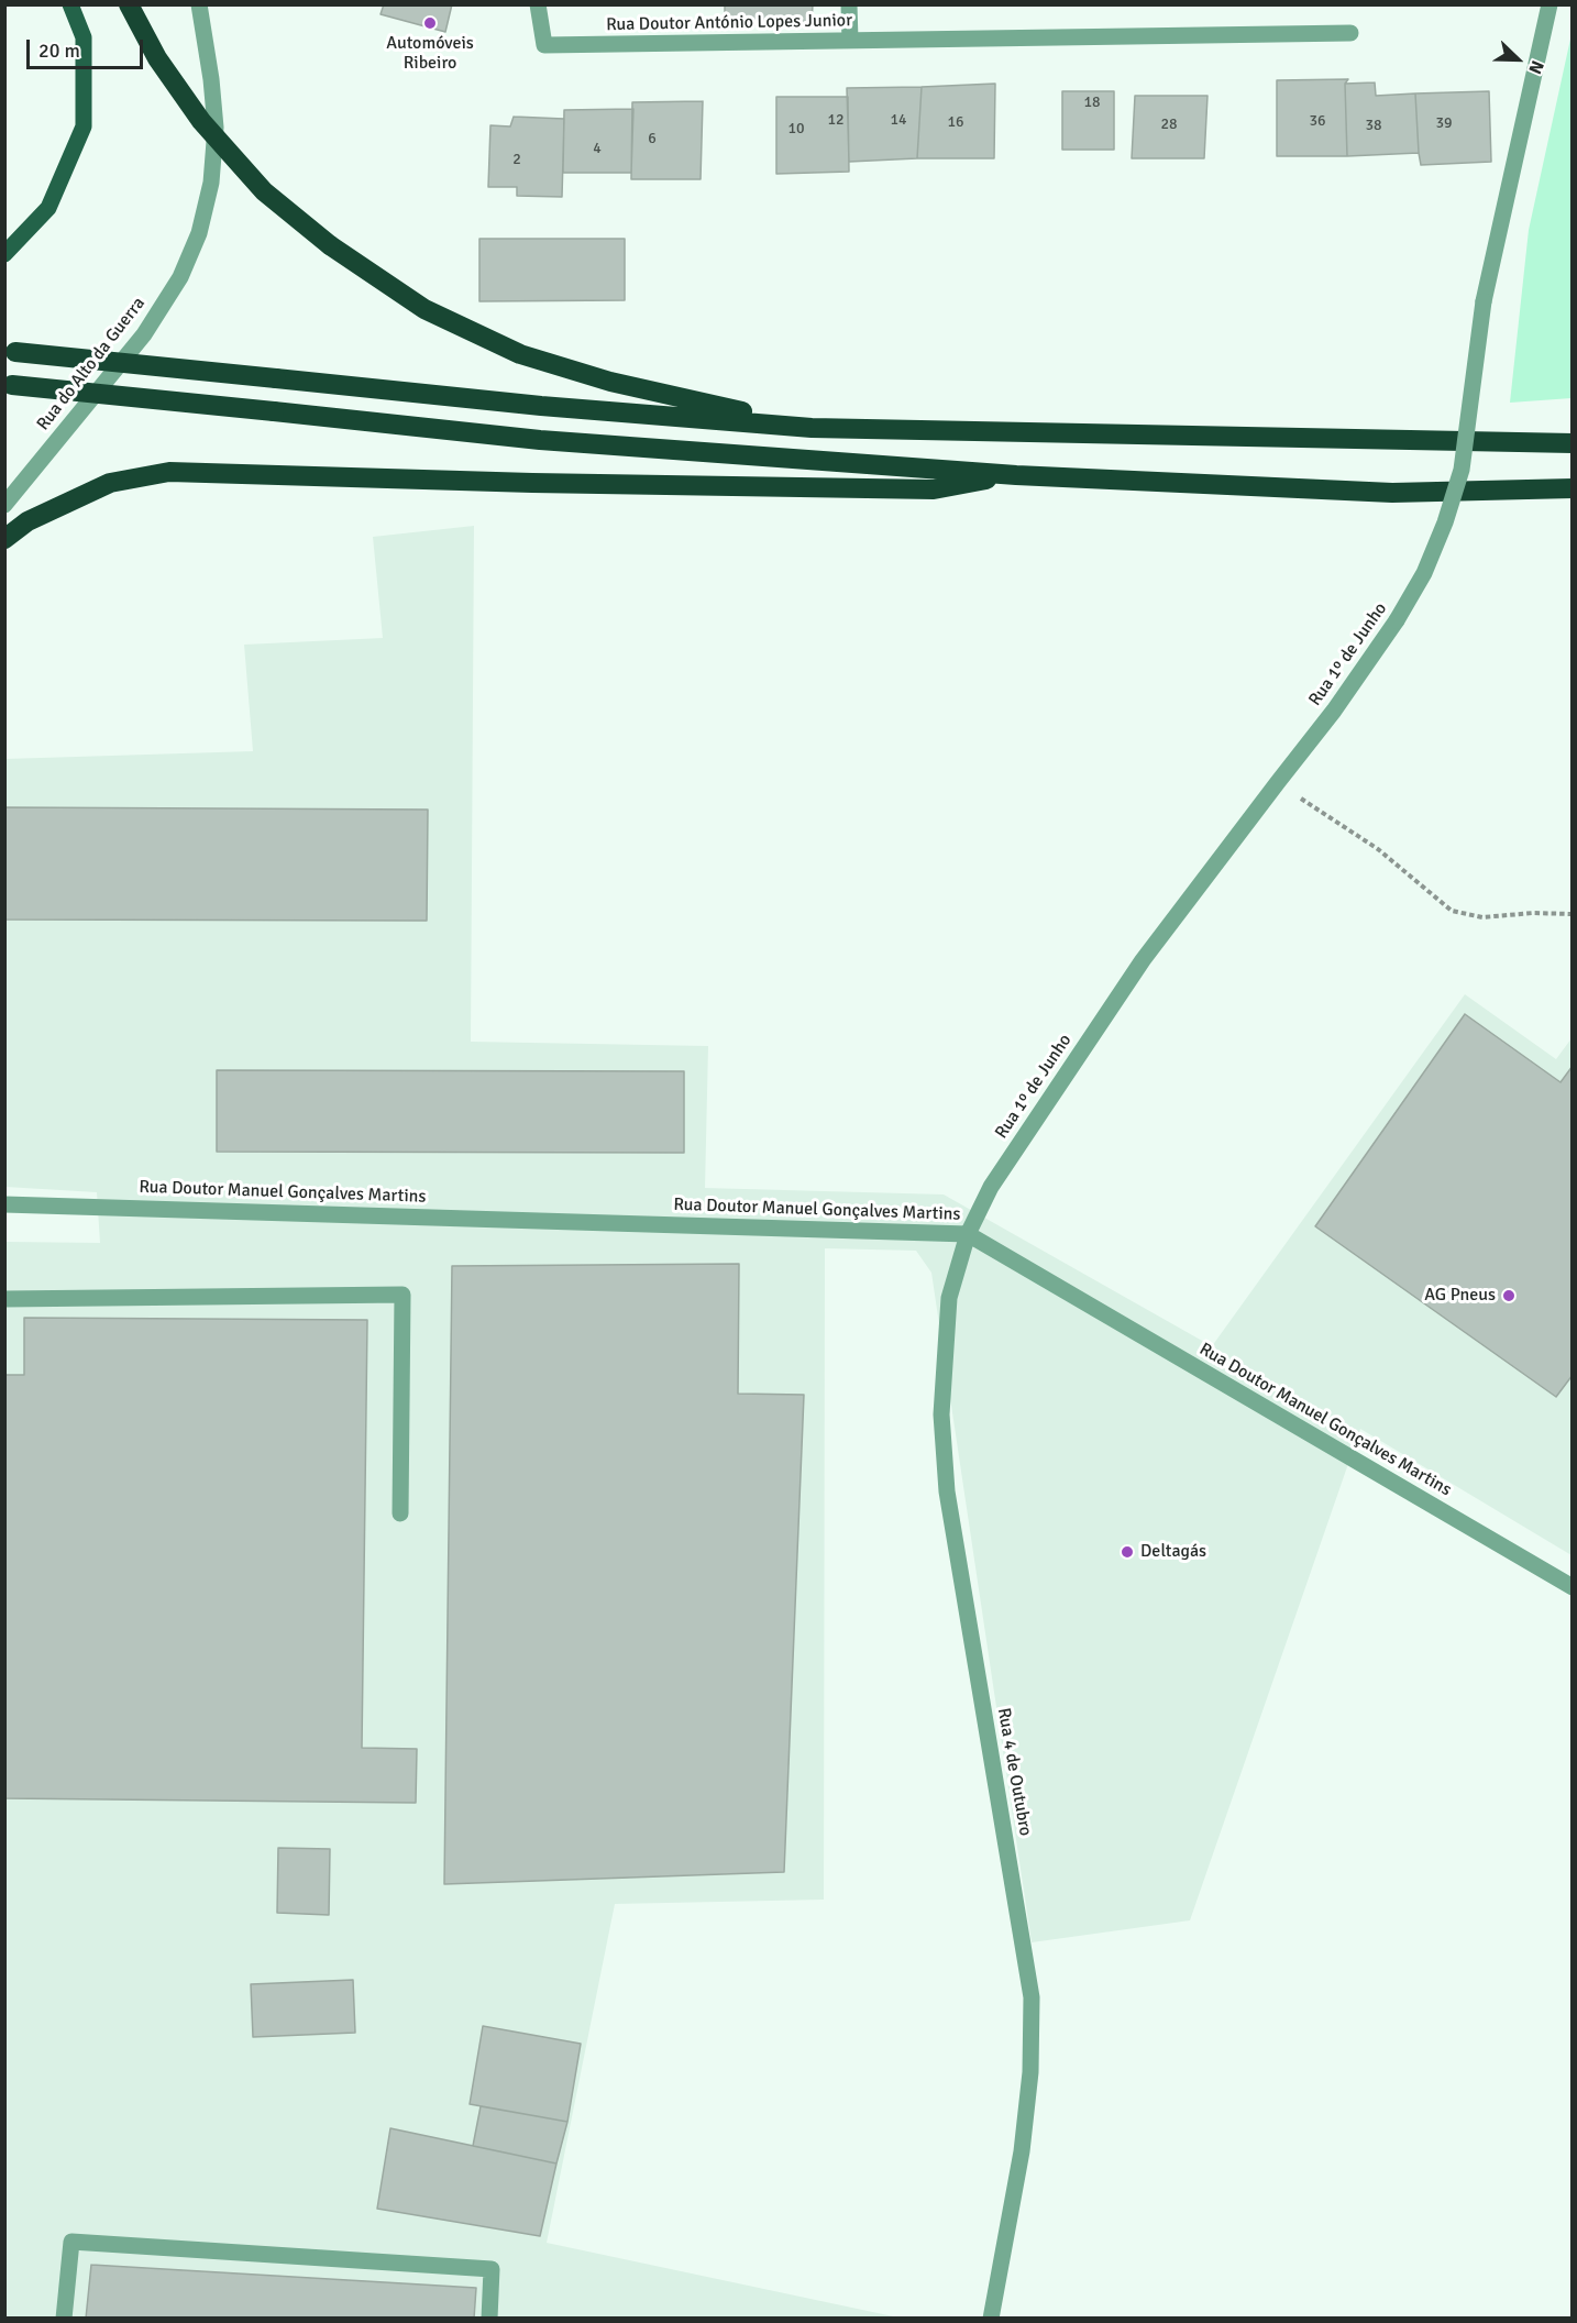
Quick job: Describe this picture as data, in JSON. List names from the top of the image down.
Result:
{
  "streets": {
    "street": [
      "Rua Doutor António Lopes Junior",
      "Rua do Alto da Guerra",
      "Rua 1º de Junho",
      "Rua Doutor Manuel Gonçalves Martins",
      "Rua 4 de Outubro"
    ]
  },
  "crossings": [
    ["Rua 1º de Junho", "Rua Doutor Manuel Gonçalves Martins"],
    ["Rua 1º de Junho", "Rua 4 de Outubro"],
    ["Rua Doutor Manuel Gonçalves Martins", "Rua 4 de Outubro"]
  ],
  "places": ["Automóveis Ribeiro", "AG Pneus", "Deltagás"],
  "house_numbers": [
    "18",
    "12",
    "14",
    "36",
    "16",
    "39",
    "28",
    "38",
    "10",
    "6",
    "4",
    "2"
  ],
  "scale_bar": "20 m",
  "north": "bottom right"
}
